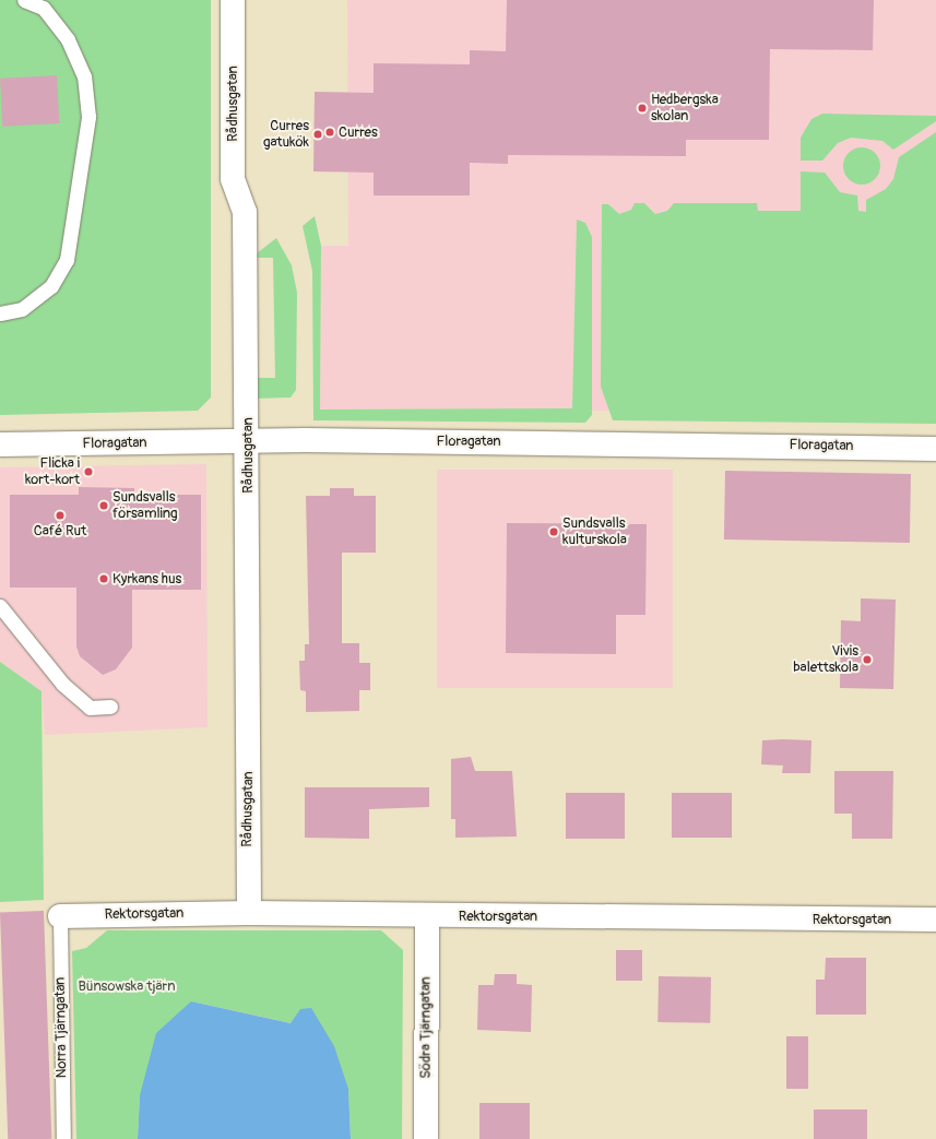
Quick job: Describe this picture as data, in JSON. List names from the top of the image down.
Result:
{
  "streets": {
    "street": [
      "Rådhusgatan",
      "Floragatan",
      "Rektorsgatan",
      "Södra Tjärngatan"
    ],
    "lane": ["Norra Tjärngatan"]
  },
  "crossings": [
    ["Rådhusgatan", "Floragatan"],
    ["Rådhusgatan", "Rektorsgatan"],
    ["Rektorsgatan", "Norra Tjärngatan"],
    ["Rektorsgatan", "Södra Tjärngatan"]
  ],
  "parks": ["Bünsowska tjärn"],
  "places": [
    "Hedbergska skolan",
    "Curres",
    "Curres gatukök",
    "Flicka i kort-kort",
    "Sundsvalls församling",
    "Café Rut",
    "Sundsvalls kulturskola",
    "Kyrkans hus",
    "Vivis balettskola"
  ]
}
